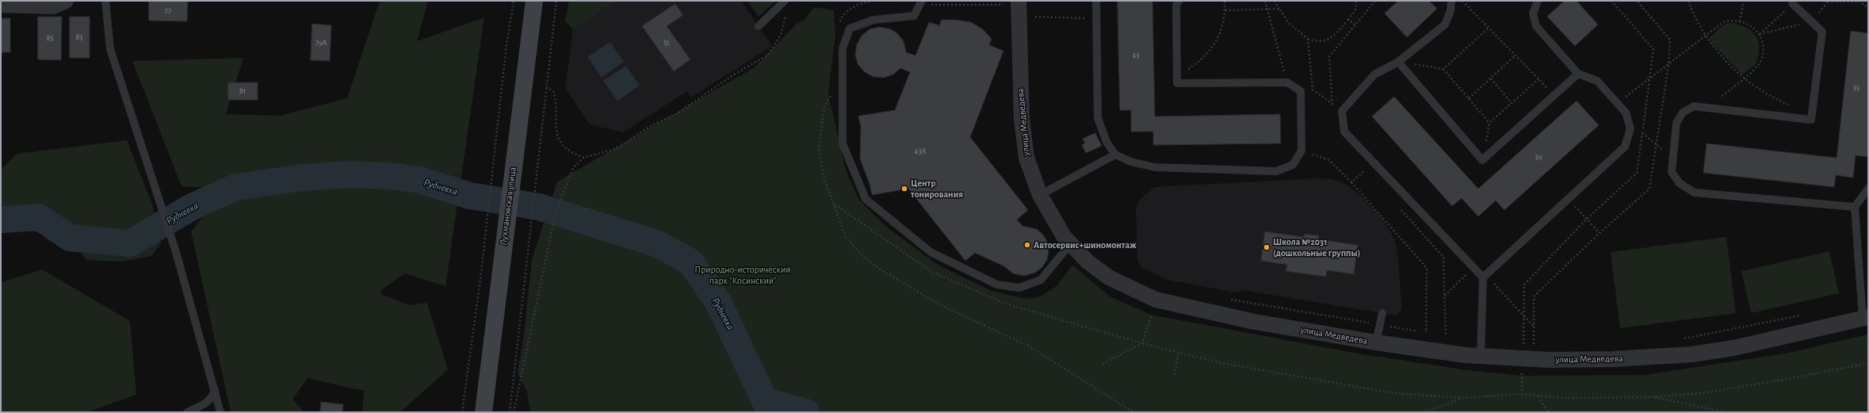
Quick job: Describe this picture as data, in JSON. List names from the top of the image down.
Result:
{
  "streets": {
    "street": ["улица Медведева", "Лухмановская улица"]
  },
  "water": ["Рудневка"],
  "parks": ["Природно-исторический парк \"Косинский\""],
  "places": ["Центр тонирования", "Автосервис+шиномонтаж", "Школа №2031 (дошкольные группы)"],
  "house_numbers": [
    "77",
    "83",
    "85",
    "79А",
    "51",
    "43",
    "35",
    "81",
    "43А",
    "39"
  ]
}
